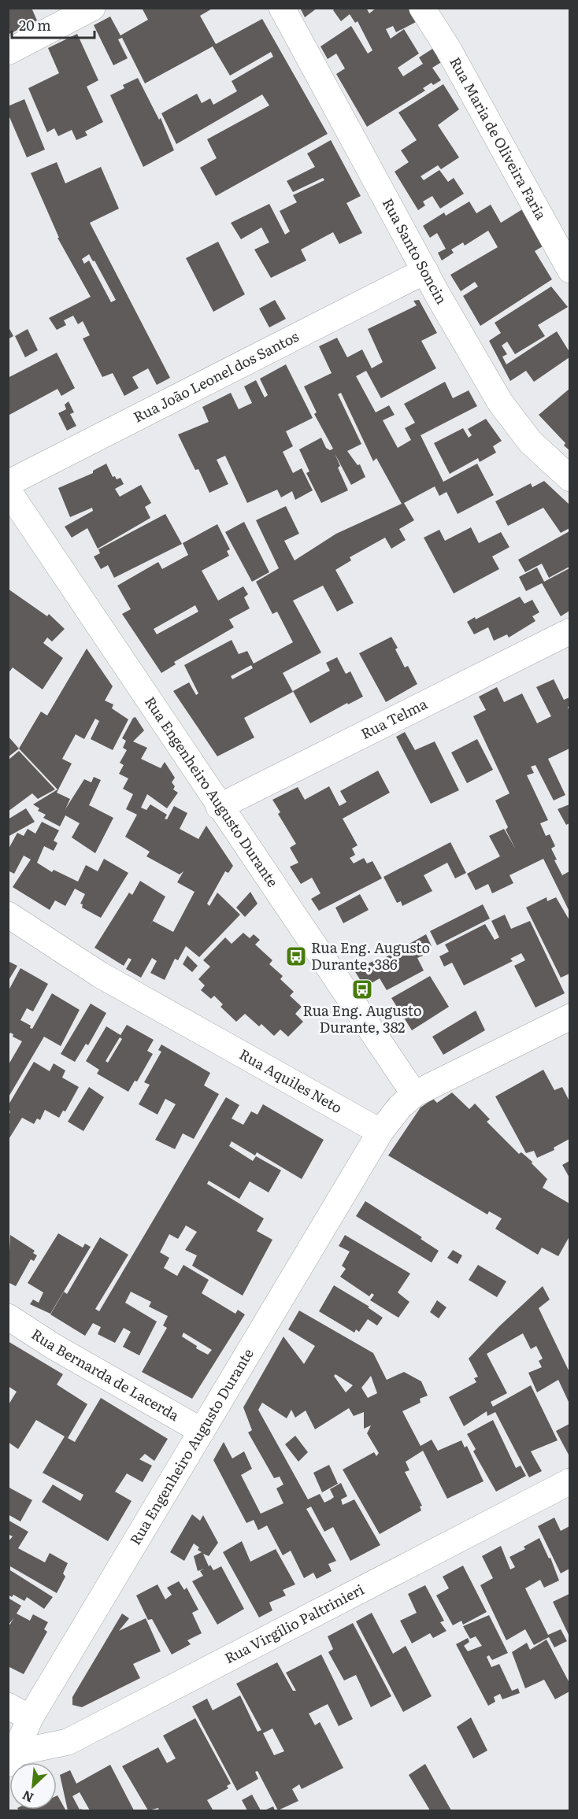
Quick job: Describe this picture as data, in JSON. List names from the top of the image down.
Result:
{
  "streets": {
    "street": [
      "Rua Maria de Oliveira Faria",
      "Rua Santo Soncin",
      "Rua João Leonel dos Santos",
      "Rua Telma",
      "Rua Engenheiro Augusto Durante",
      "Rua Aquiles Neto",
      "Rua Bernarda de Lacerda",
      "Rua Virgílio Paltrinieri"
    ]
  },
  "crossings": [
    ["Rua Santo Soncin", "Rua João Leonel dos Santos"],
    ["Rua Telma", "Rua Engenheiro Augusto Durante"],
    ["Rua Engenheiro Augusto Durante", "Rua Aquiles Neto"],
    ["Rua Engenheiro Augusto Durante", "Rua Bernarda de Lacerda"],
    ["Rua Engenheiro Augusto Durante", "Rua Virgílio Paltrinieri"]
  ],
  "places": {
    "bus stop": ["Rua Eng. Augusto Durante, 386", "Rua Eng. Augusto Durante, 382"]
  },
  "scale_bar": "20 m",
  "north": "bottom left"
}
